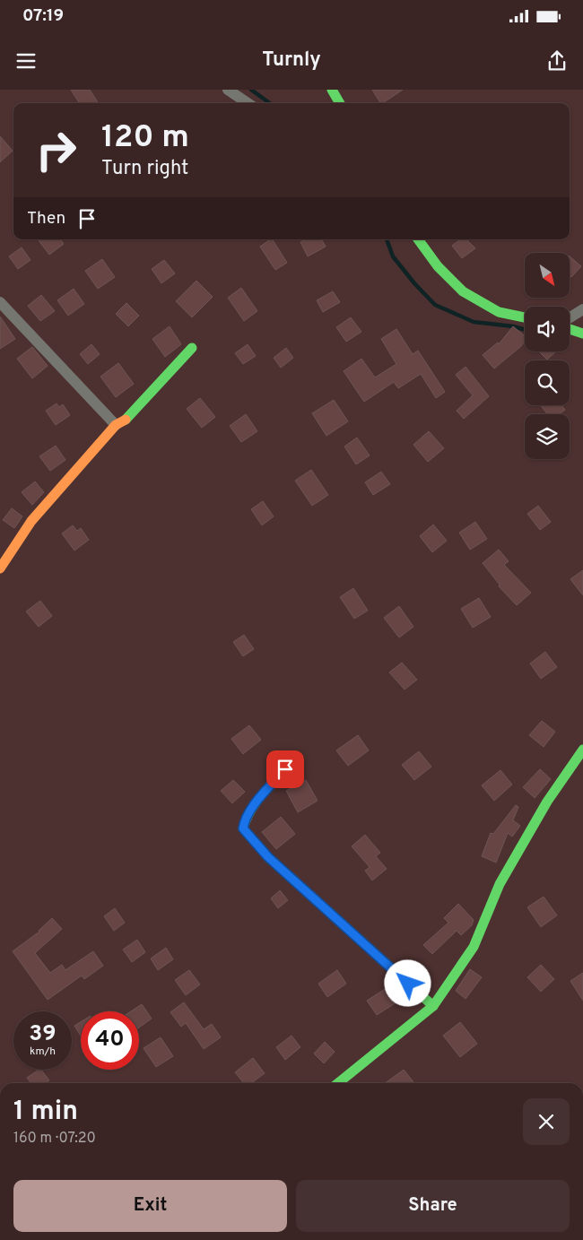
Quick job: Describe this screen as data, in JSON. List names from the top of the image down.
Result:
{
  "north": "bottom right",
  "page": {
    "status": "07:19",
    "header": "Turnly",
    "turn": ["120 m", "Turn right"],
    "then": "Then",
    "speed": "39 km/h",
    "limit": "40",
    "heading": ["1 min", "160 m · 07:20"],
    "buttons": ["Exit", "Share"]
  }
}
